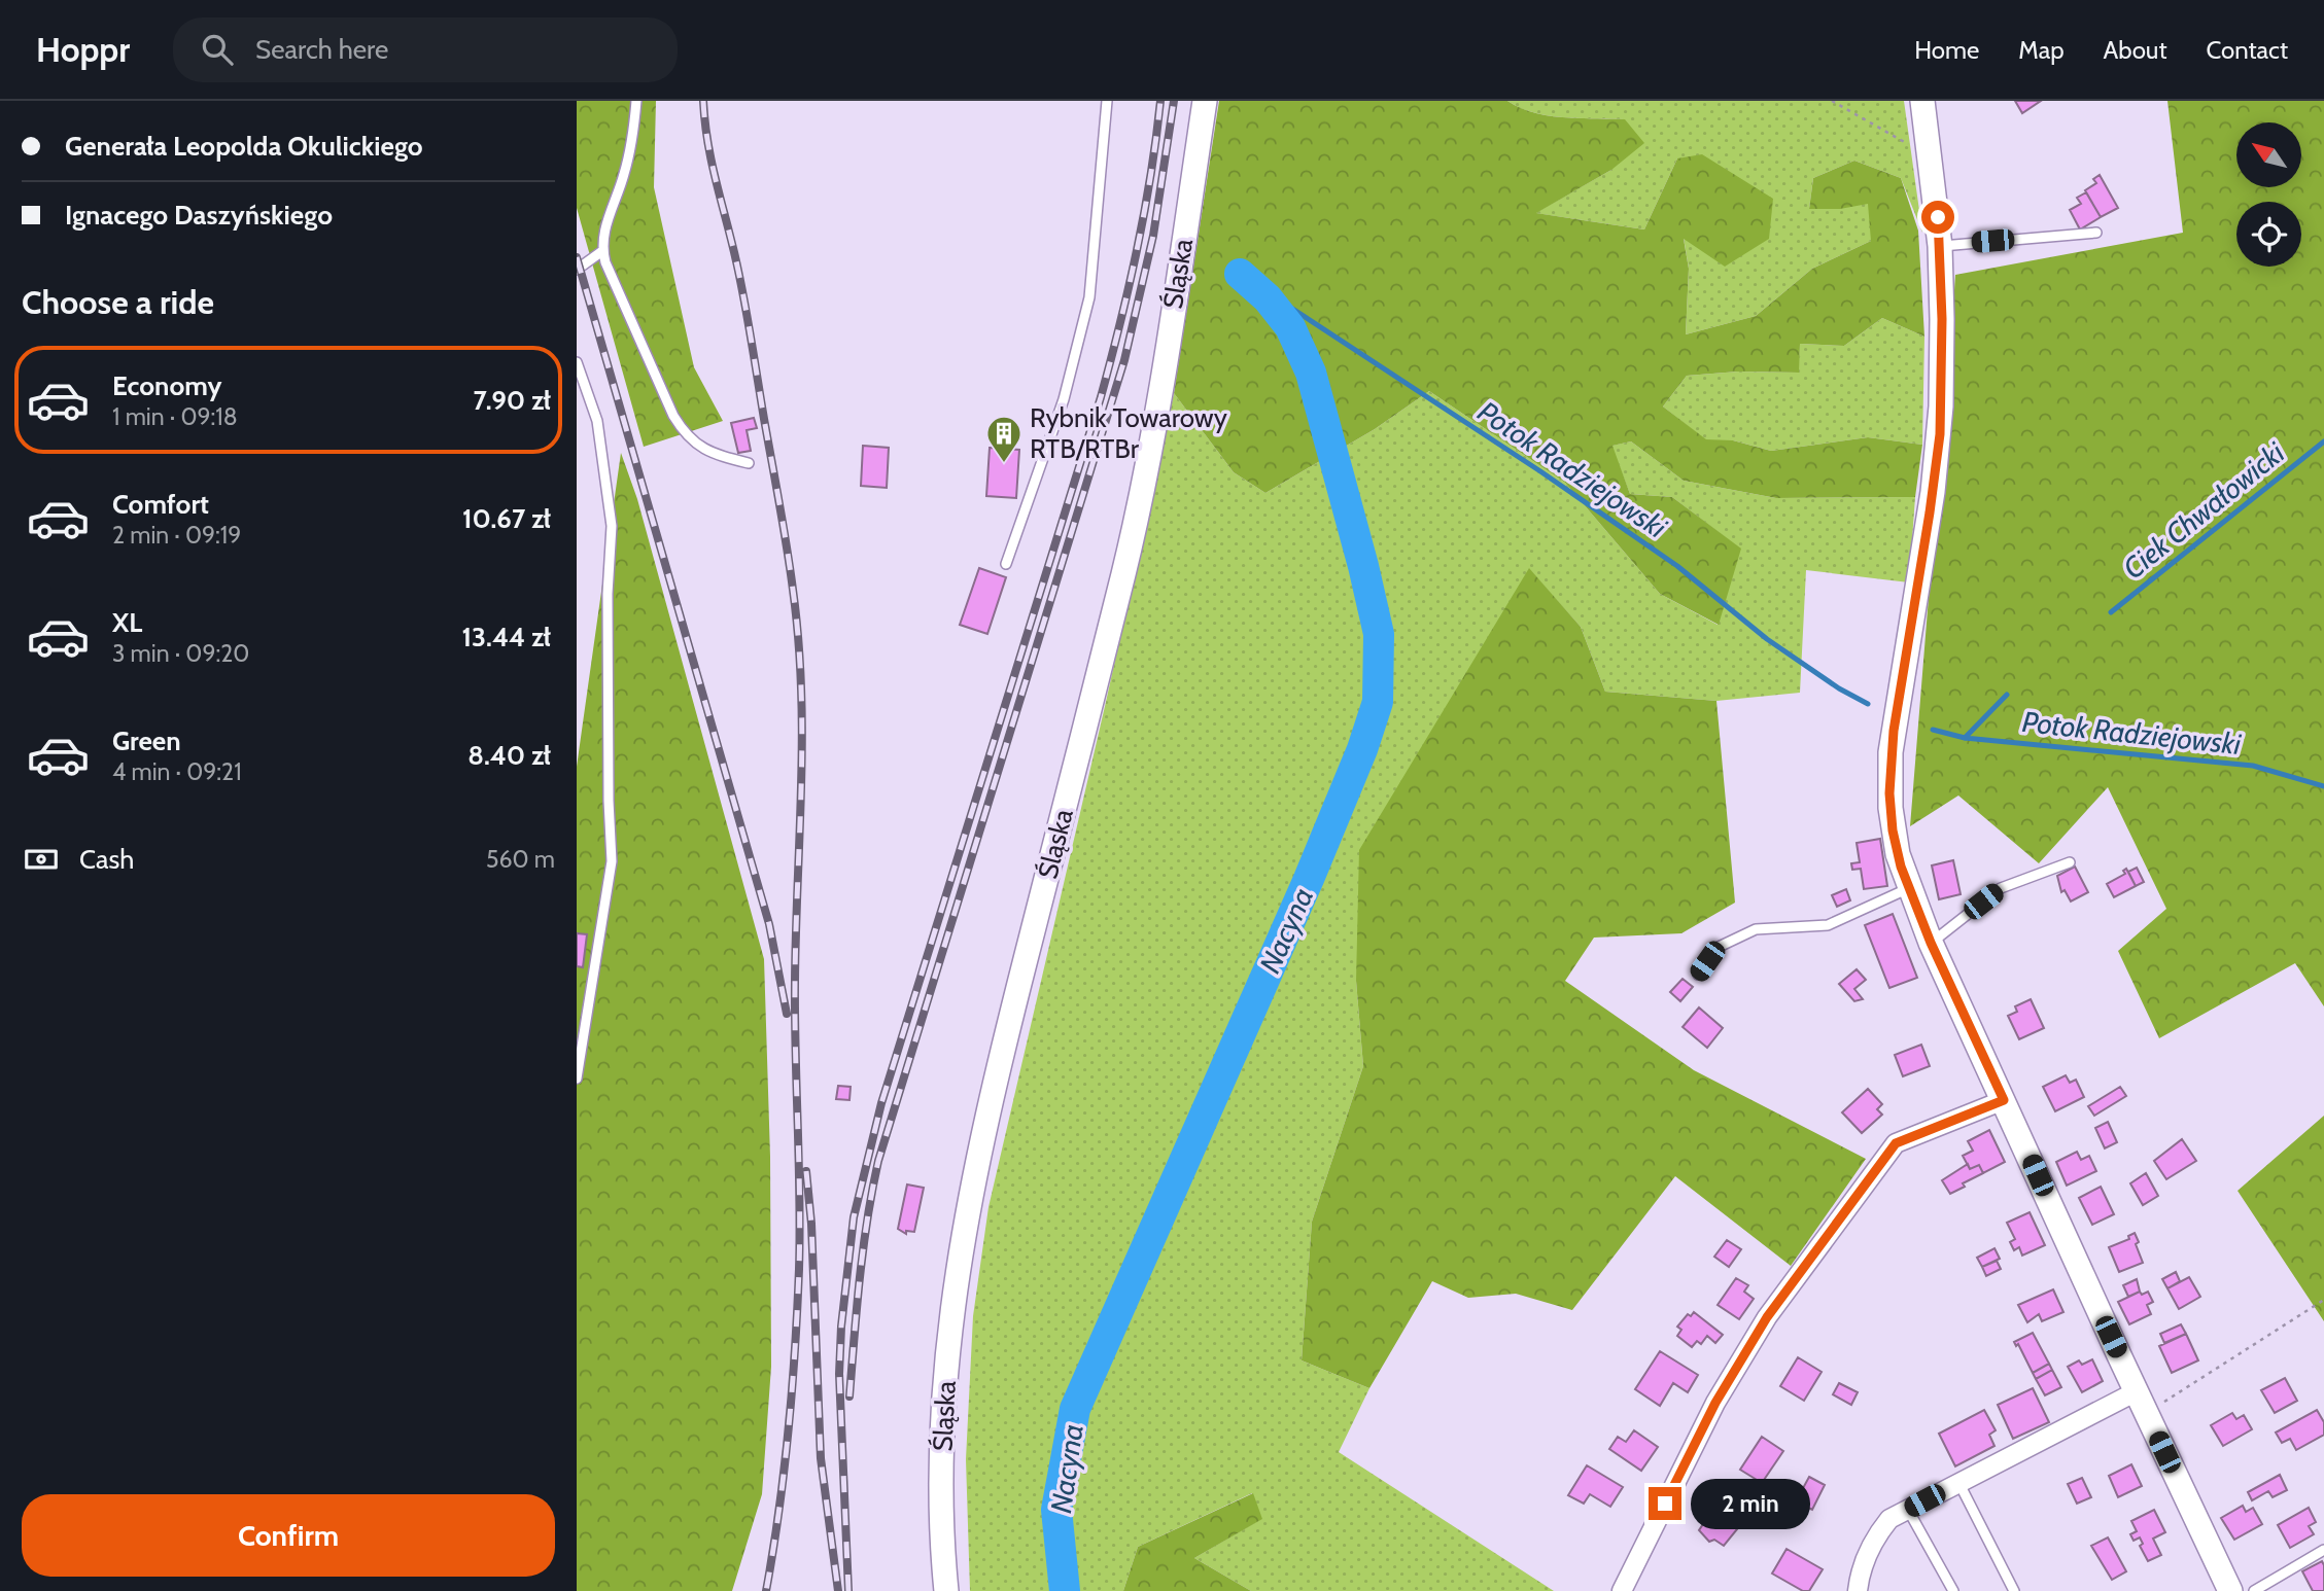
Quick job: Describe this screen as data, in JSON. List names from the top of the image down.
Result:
{
  "streets": {
    "street": ["Śląska"]
  },
  "water": ["Potok Radziejowski", "Ciek Chwałowicki", "Nacyna"],
  "places": {
    "building": ["Rybnik Towarowy RTB/RTBr"]
  },
  "north": "top left",
  "page": {
    "header": "Hoppr",
    "search": "Search here",
    "nav": [
      "Home",
      "Map",
      "About",
      "Contact"
    ],
    "banner": ["Generała Leopolda Okulickiego", "Ignacego Daszyńskiego"],
    "heading": "Choose a ride",
    "list": [
      {
        "name": "Economy",
        "note": "1 min · 09:18",
        "value": "7.90 zł"
      },
      {
        "name": "Comfort",
        "note": "2 min · 09:19",
        "value": "10.67 zł"
      },
      {
        "name": "XL",
        "note": "3 min · 09:20",
        "value": "13.44 zł"
      },
      {
        "name": "Green",
        "note": "4 min · 09:21",
        "value": "8.40 zł"
      }
    ],
    "pay": ["Cash", "560 m"],
    "bubble": "2 min",
    "buttons": "Confirm"
  }
}
